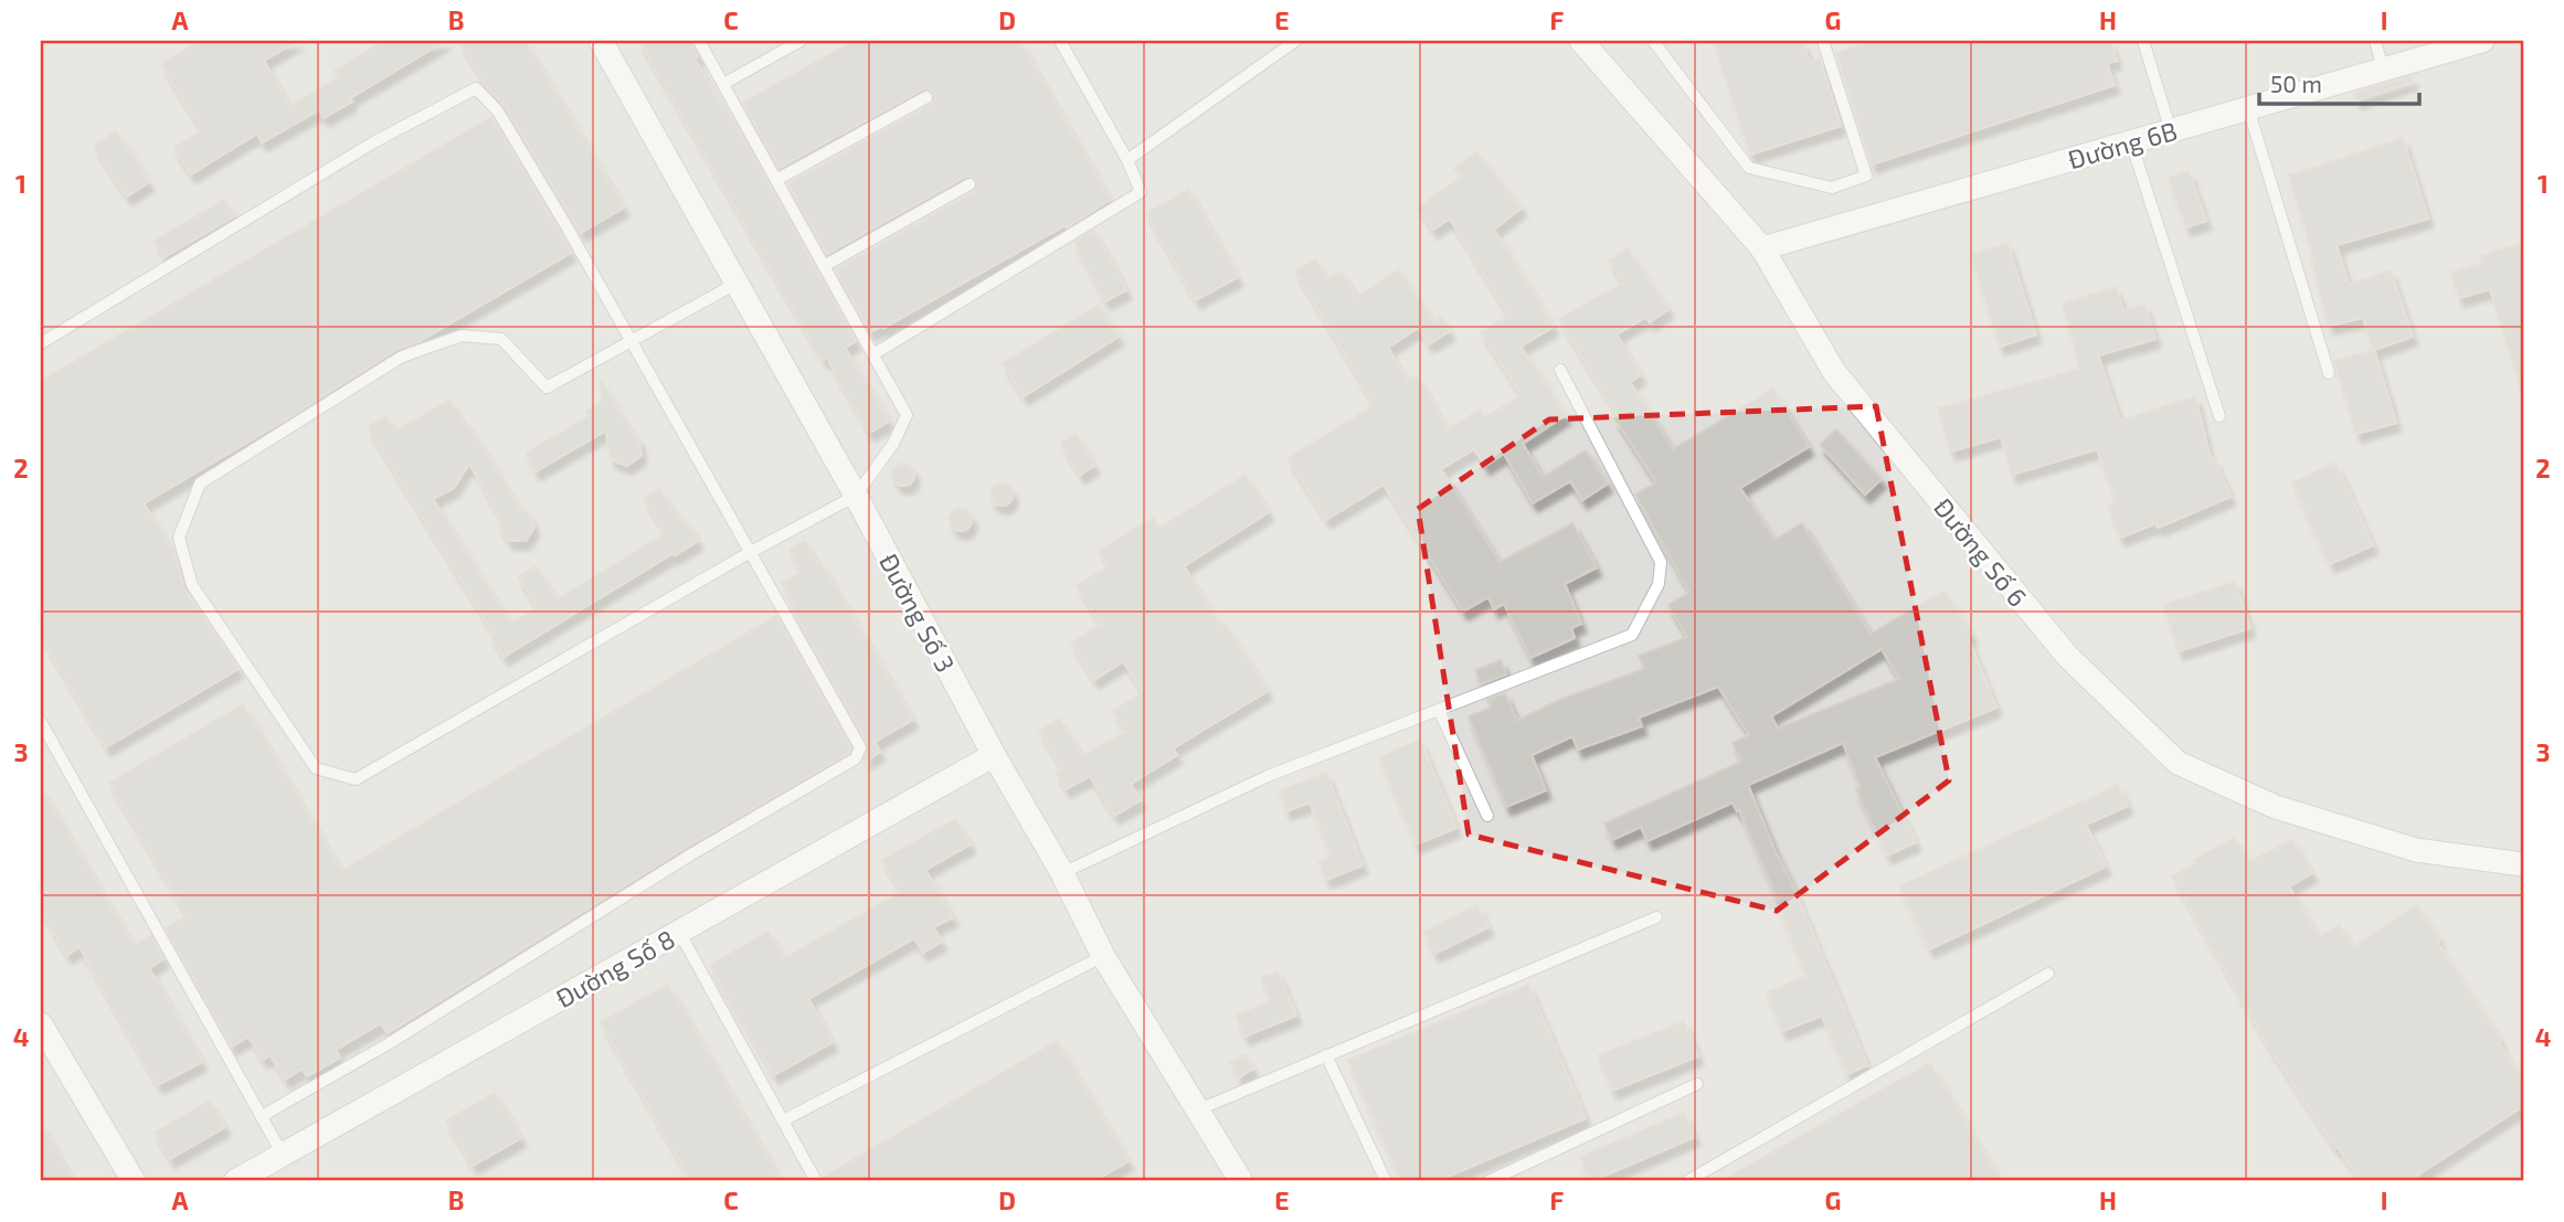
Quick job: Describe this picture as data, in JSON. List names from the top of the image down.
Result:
{
  "streets": {
    "street": [
      "Đường 6B",
      "Đường Số 6",
      "Đường Số 3",
      "Đường Số 8"
    ]
  },
  "crossings": [
    ["Đường 6B", "Đường Số 6"],
    ["Đường Số 3", "Đường Số 8"]
  ],
  "scale_bar": "50 m",
  "grid": {
    "columns": [
      "A",
      "B",
      "C",
      "D",
      "E",
      "F",
      "G",
      "H",
      "I"
    ],
    "rows": [
      "1",
      "2",
      "3",
      "4"
    ]
  }
}
